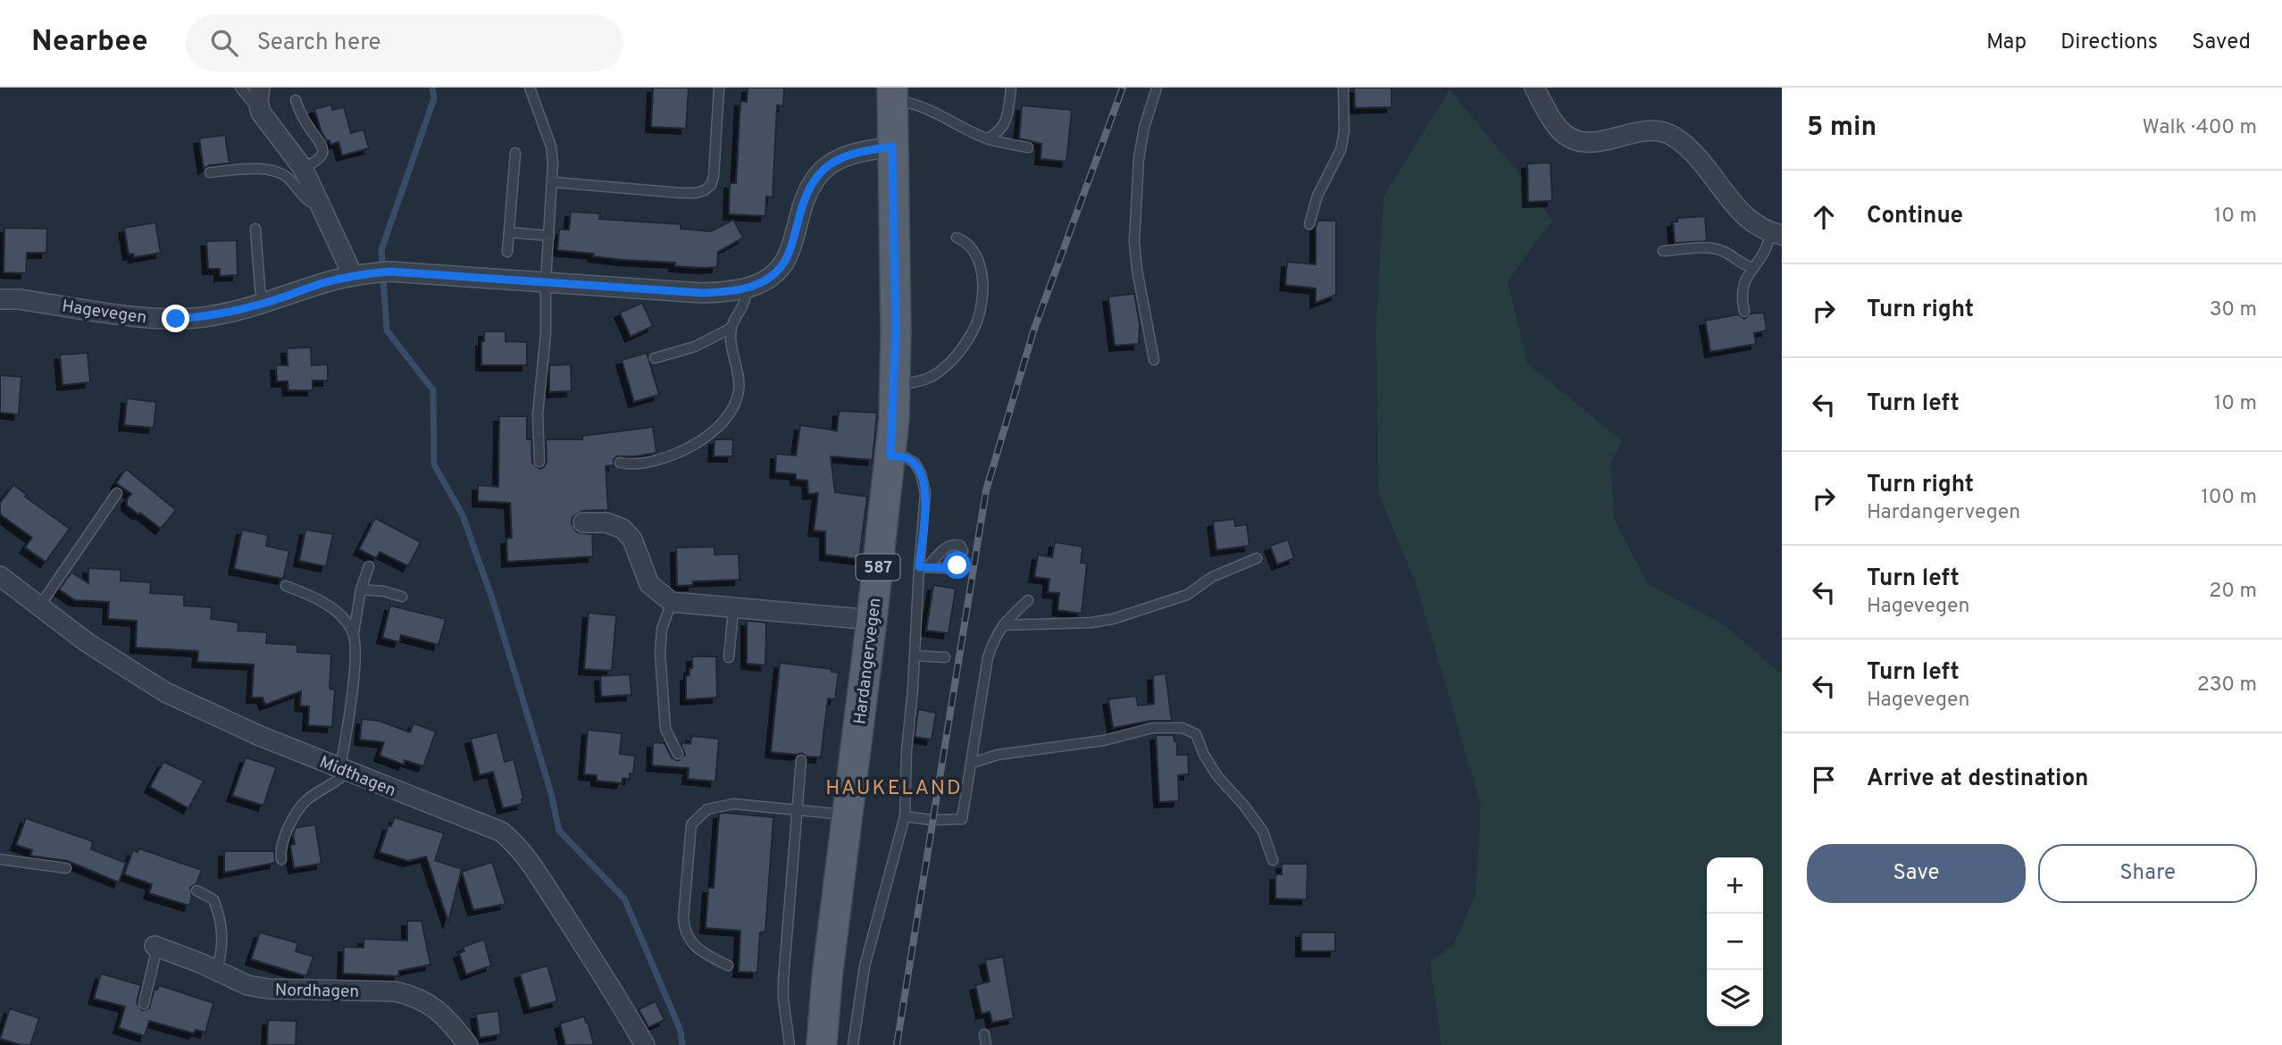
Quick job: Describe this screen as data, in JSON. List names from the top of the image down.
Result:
{
  "streets": {
    "main road": ["587", "Hardangervegen"],
    "street": ["Hagevegen", "Midthagen", "Nordhagen"]
  },
  "crossings": [
    ["Hagevegen", "Hardangervegen"]
  ],
  "districts": ["HAUKELAND"],
  "page": {
    "header": "Nearbee",
    "search": "Search here",
    "nav": ["Map", "Directions", "Saved"],
    "heading": ["5 min", "Walk · 400 m"],
    "list": [
      ["Continue", "10 m"],
      ["Turn right", "30 m"],
      ["Turn left", "10 m"],
      ["Turn right", "Hardangervegen", "100 m"],
      ["Turn left", "Hagevegen", "20 m"],
      ["Turn left", "Hagevegen", "230 m"],
      "Arrive at destination"
    ],
    "buttons": ["Save", "Share"],
    "map_buttons": ["+", "−"]
  }
}
